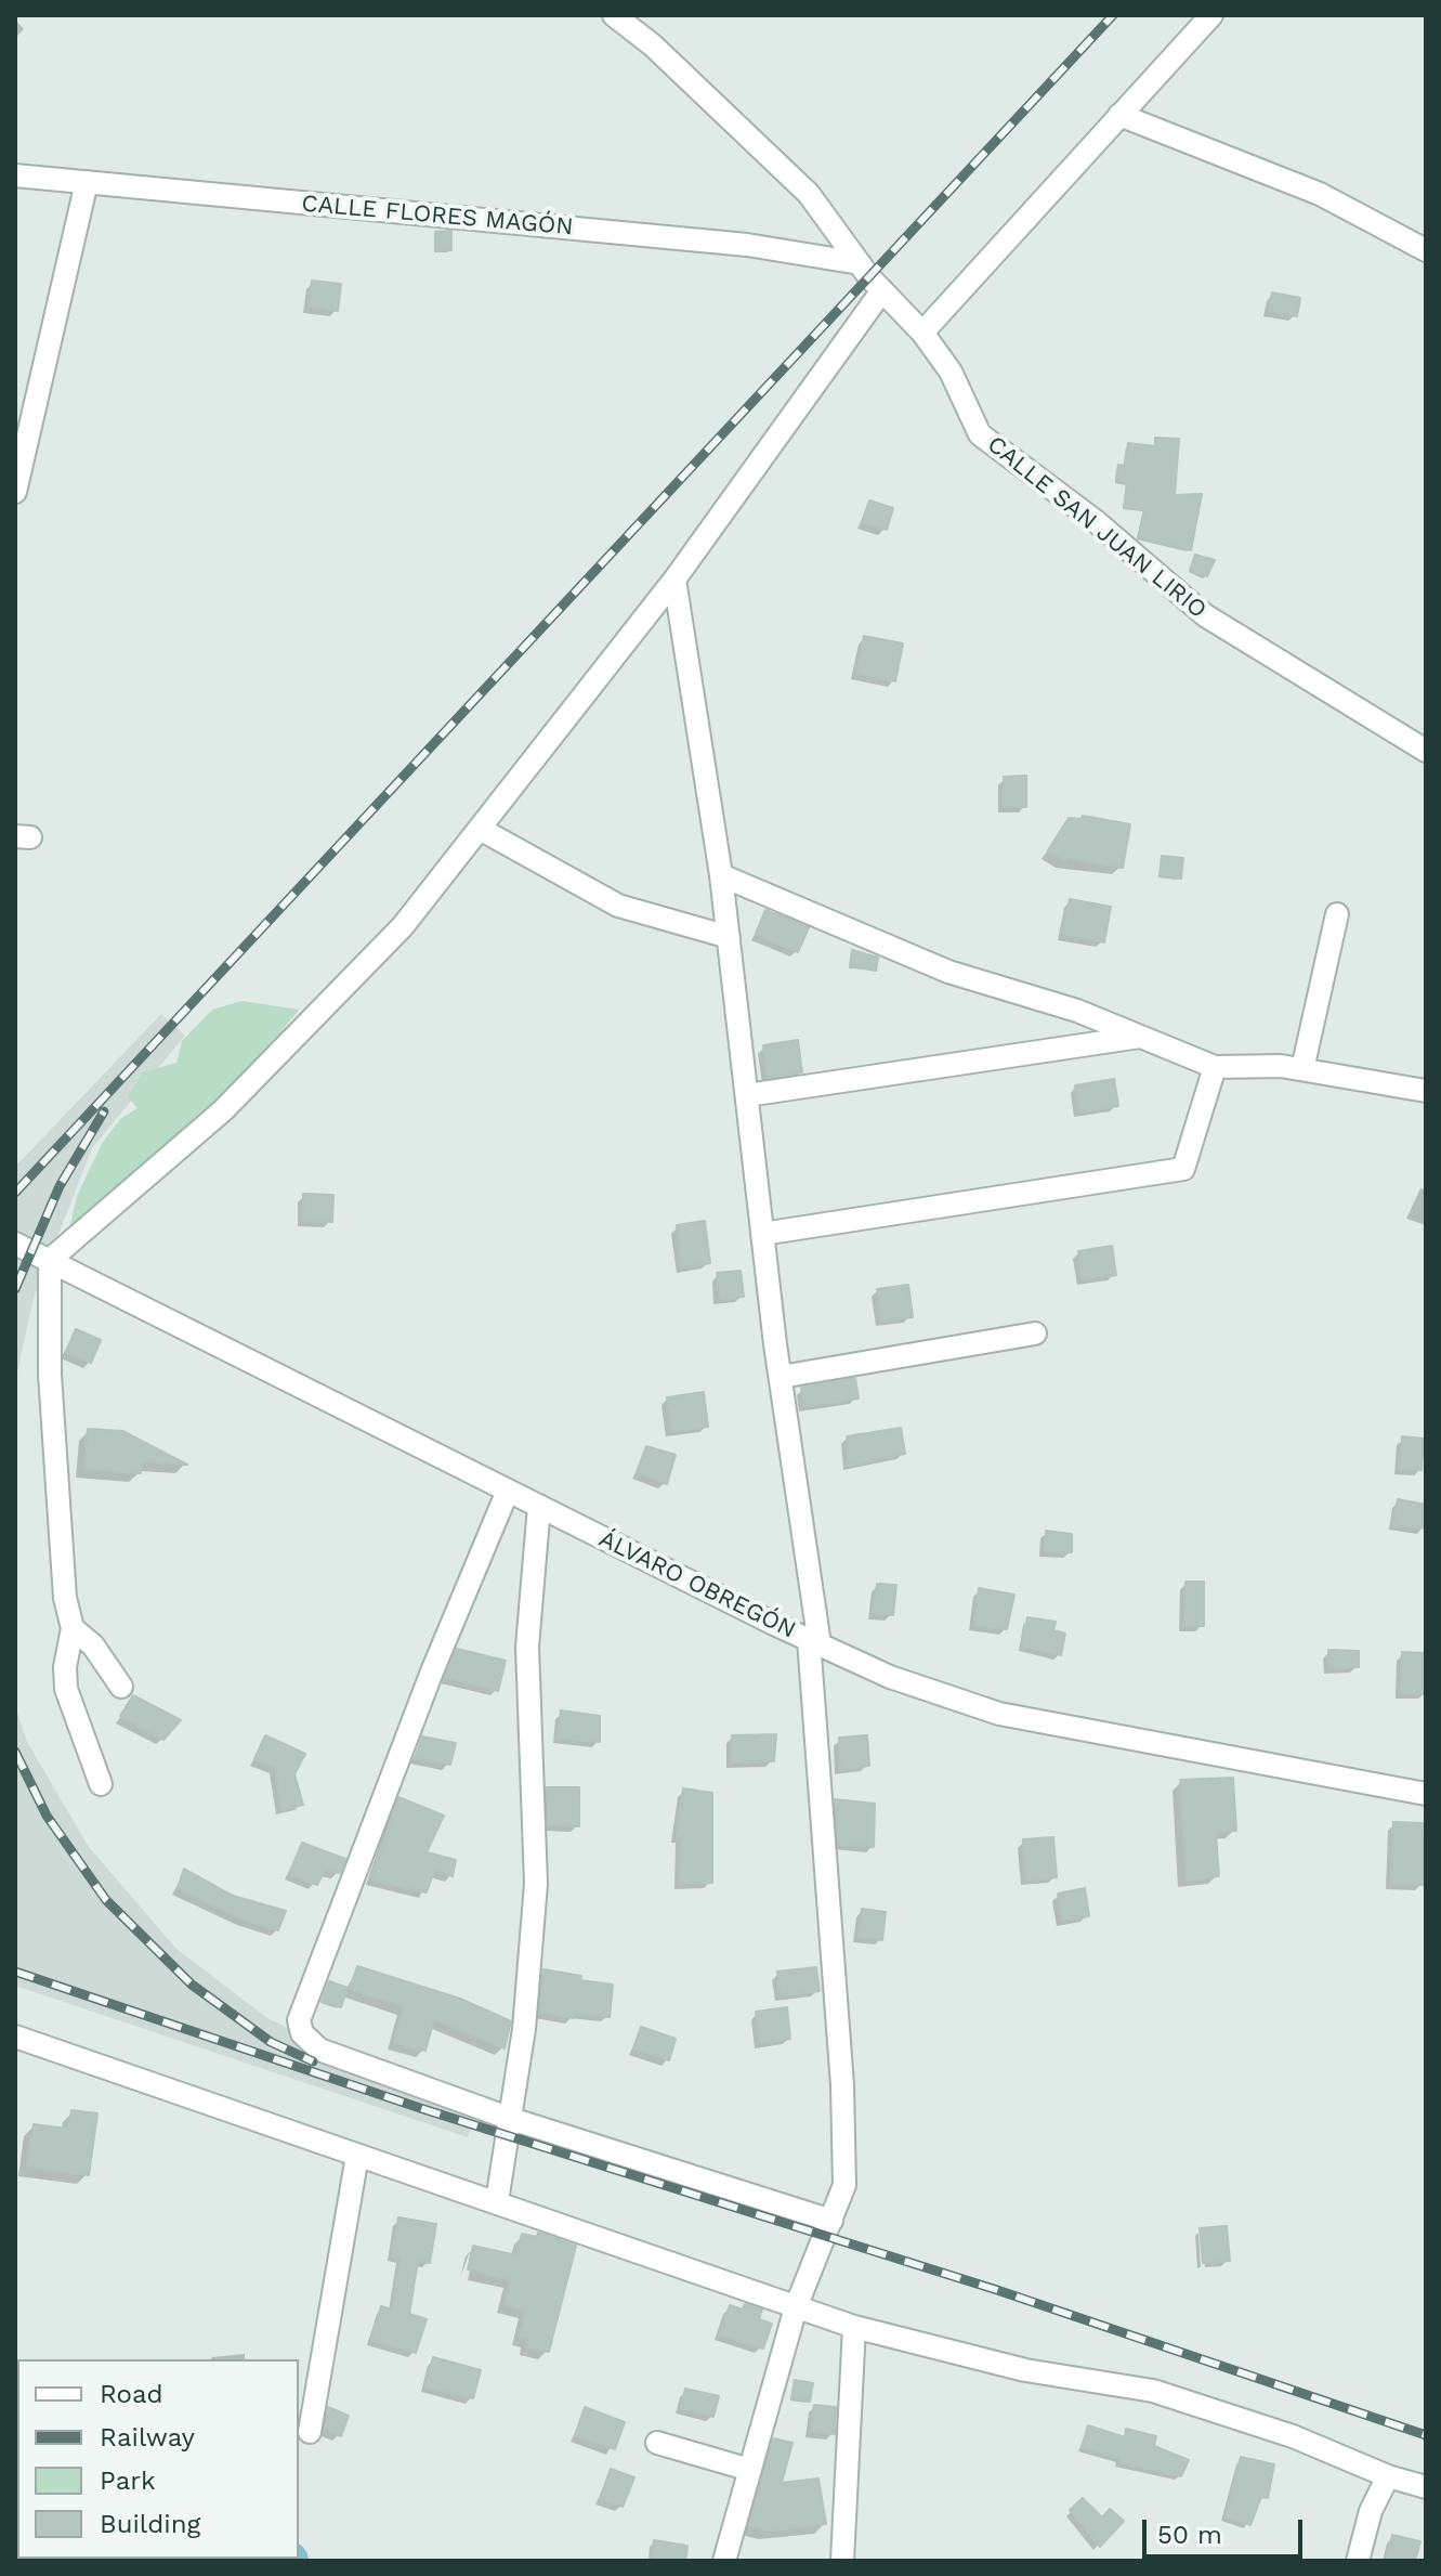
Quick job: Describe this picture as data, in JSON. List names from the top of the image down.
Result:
{
  "streets": {
    "street": ["CALLE FLORES MAGÓN", "CALLE SAN JUAN LIRIO", "ÁLVARO OBREGÓN"]
  },
  "crossings": [
    ["CALLE FLORES MAGÓN", "CALLE SAN JUAN LIRIO"]
  ],
  "legend": [
    "Road",
    "Railway",
    "Park",
    "Building"
  ],
  "scale_bar": "50 m"
}
